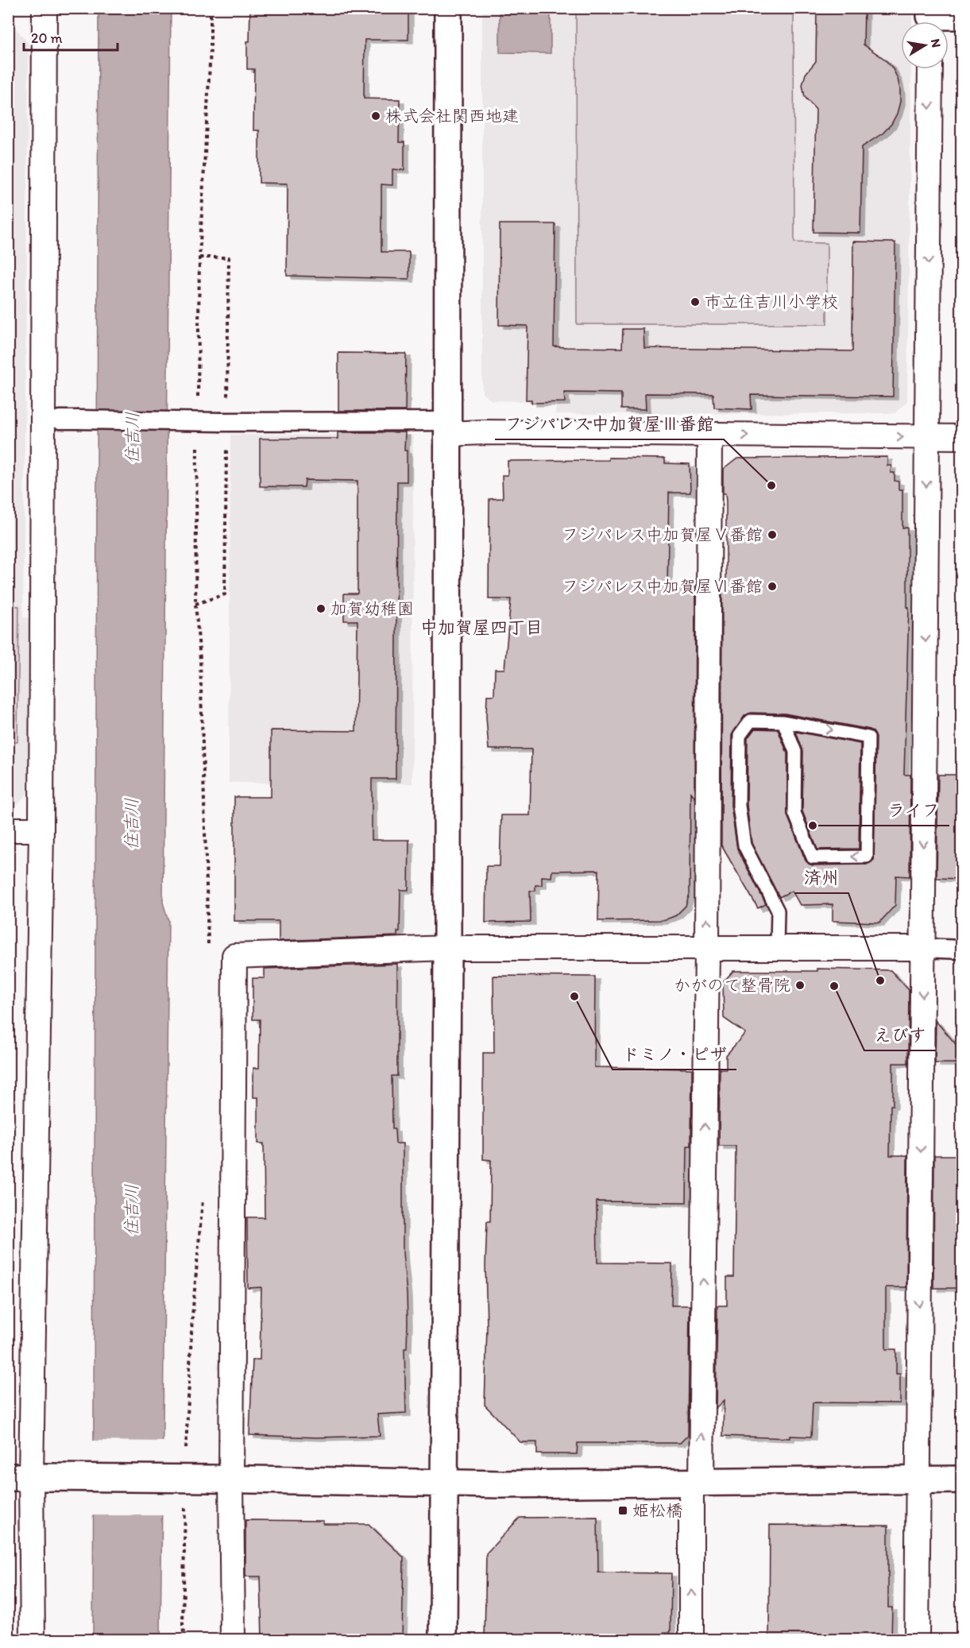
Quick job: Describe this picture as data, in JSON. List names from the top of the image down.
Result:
{
  "districts": ["中加賀屋四丁目"],
  "water": ["住吉川"],
  "places": {
    "other": [
      "株式会社関西地建",
      "市立住吉川小学校",
      "フジパレス中加賀屋Ⅲ番館",
      "フジパレス中加賀屋Ⅴ番館",
      "フジパレス中加賀屋Ⅵ番館",
      "加賀幼稚園",
      "ライフ",
      "済州",
      "かがのて整骨院",
      "えびす",
      "ドミノ・ピザ"
    ],
    "transit": ["姫松橋"]
  },
  "scale_bar": "20 m",
  "north": "right"
}
